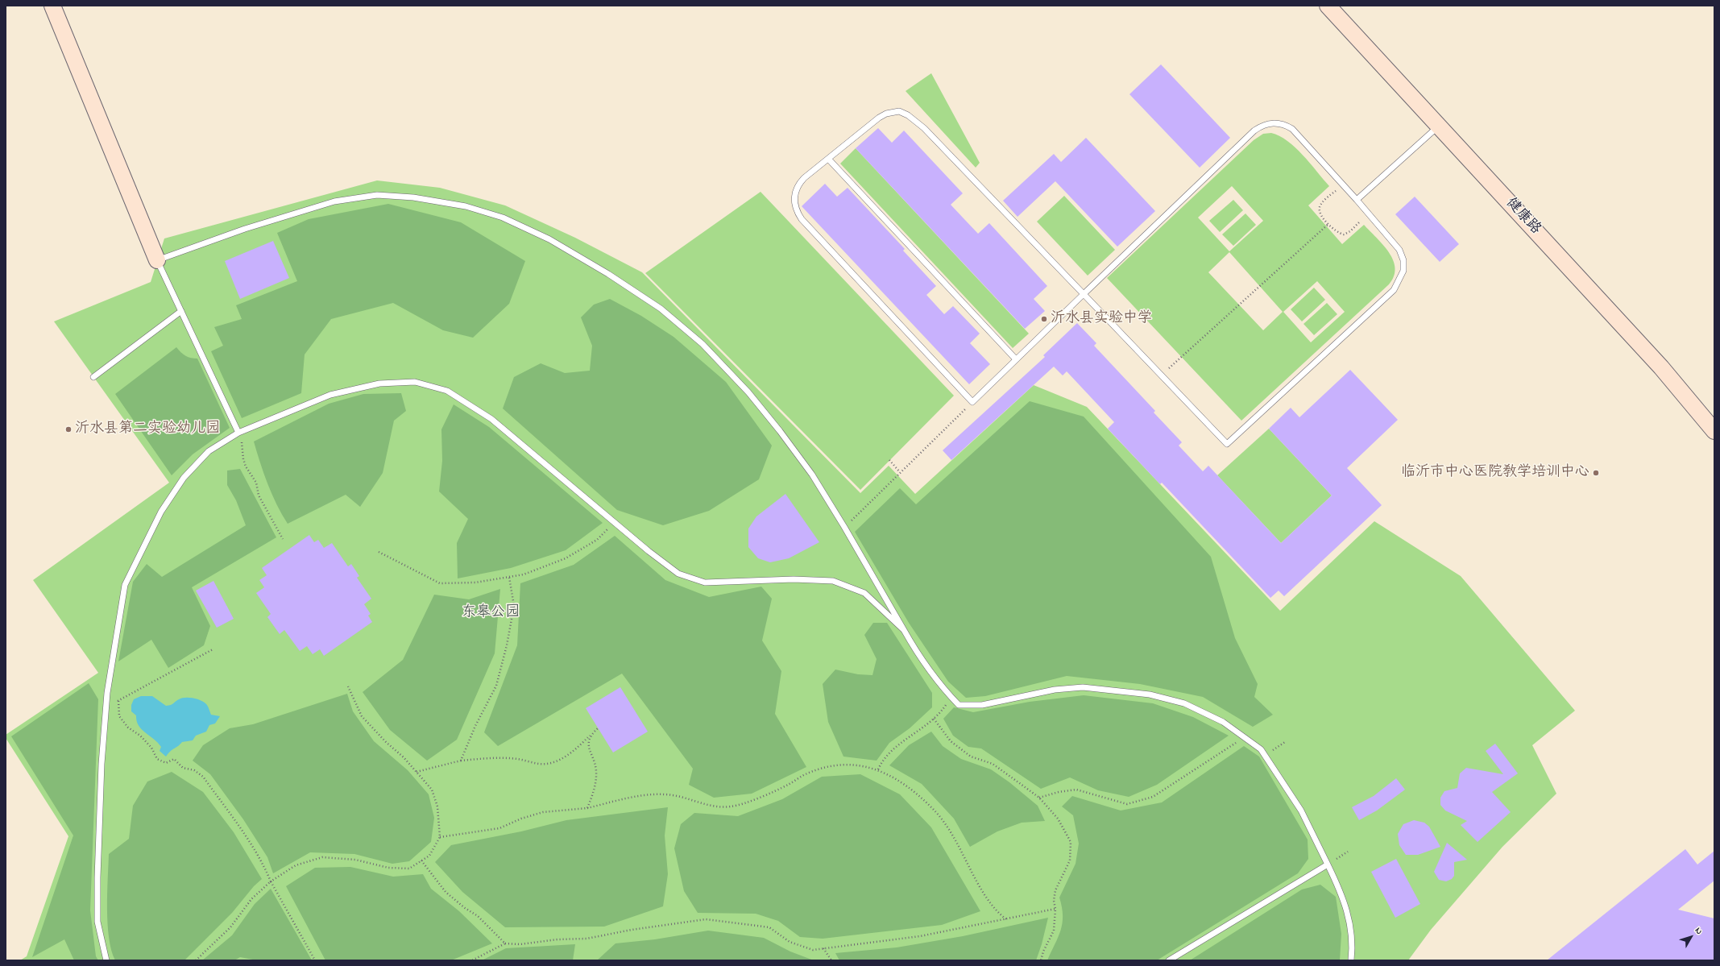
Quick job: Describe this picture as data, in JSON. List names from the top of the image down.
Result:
{
  "streets": {
    "main road": ["健康路"]
  },
  "parks": ["东皋公园"],
  "places": ["沂水县实验中学", "沂水县第二实验幼儿园", "临沂市中心医院教学培训中心"],
  "north": "top right"
}
